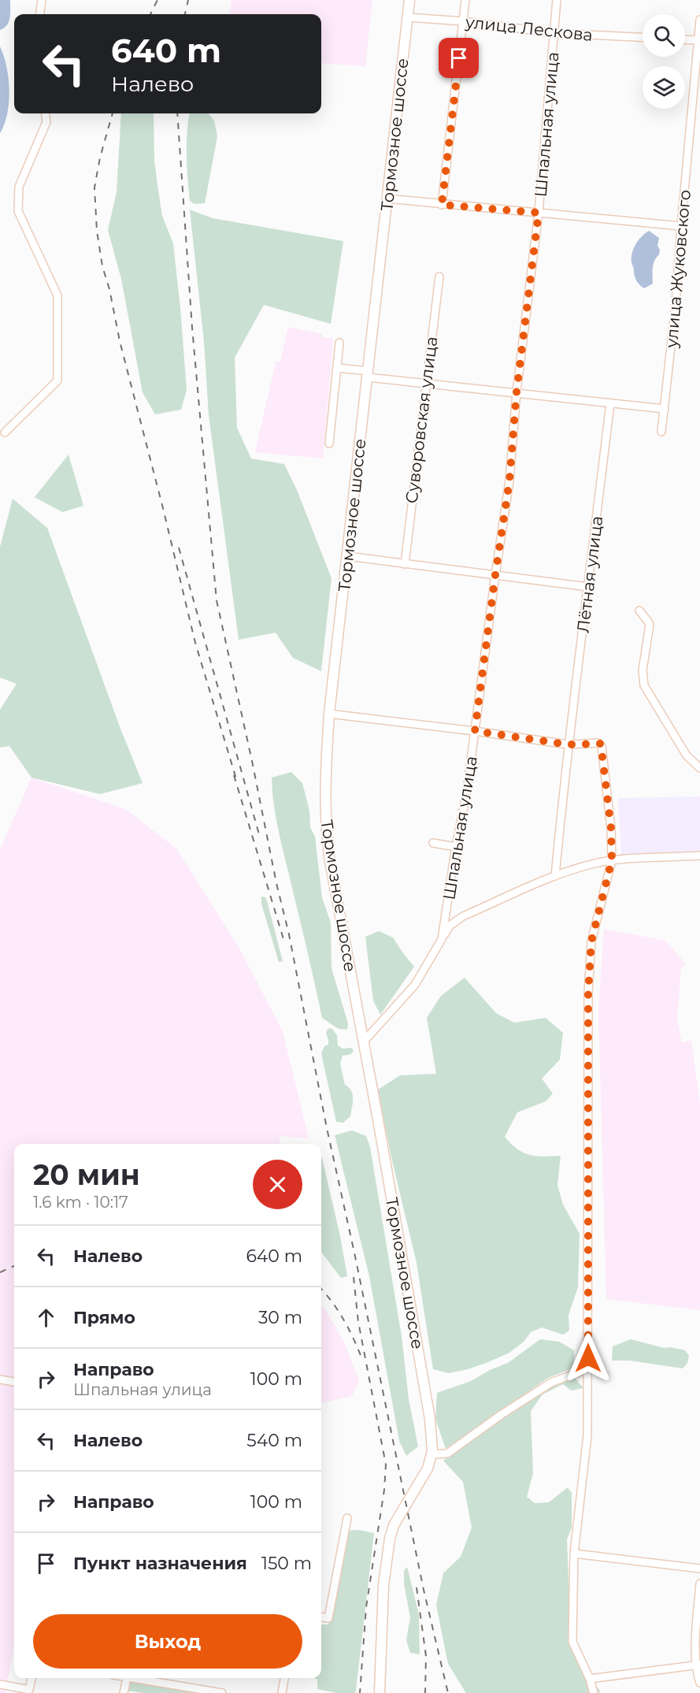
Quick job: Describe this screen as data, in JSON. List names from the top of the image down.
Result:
{
  "streets": {
    "street": [
      "улица Лескова",
      "Шпальная улица",
      "Тормозное шоссе",
      "улица Жуковского",
      "Суворовская улица",
      "Лётная улица"
    ]
  },
  "crossings": [
    ["улица Лескова", "Шпальная улица"],
    ["улица Лескова", "Тормозное шоссе"],
    ["Шпальная улица", "Тормозное шоссе"]
  ],
  "page": {
    "turn": ["640 m", "Налево"],
    "heading": ["20 мин", "1.6 km · 10:17"],
    "list": [
      {
        "name": "Налево",
        "value": "640 m"
      },
      {
        "name": "Прямо",
        "value": "30 m"
      },
      {
        "name": "Направо",
        "note": "Шпальная улица",
        "value": "100 m"
      },
      {
        "name": "Налево",
        "value": "540 m"
      },
      {
        "name": "Направо",
        "value": "100 m"
      },
      {
        "name": "Пункт назначения",
        "value": "150 m"
      }
    ],
    "buttons": "Выход"
  }
}
